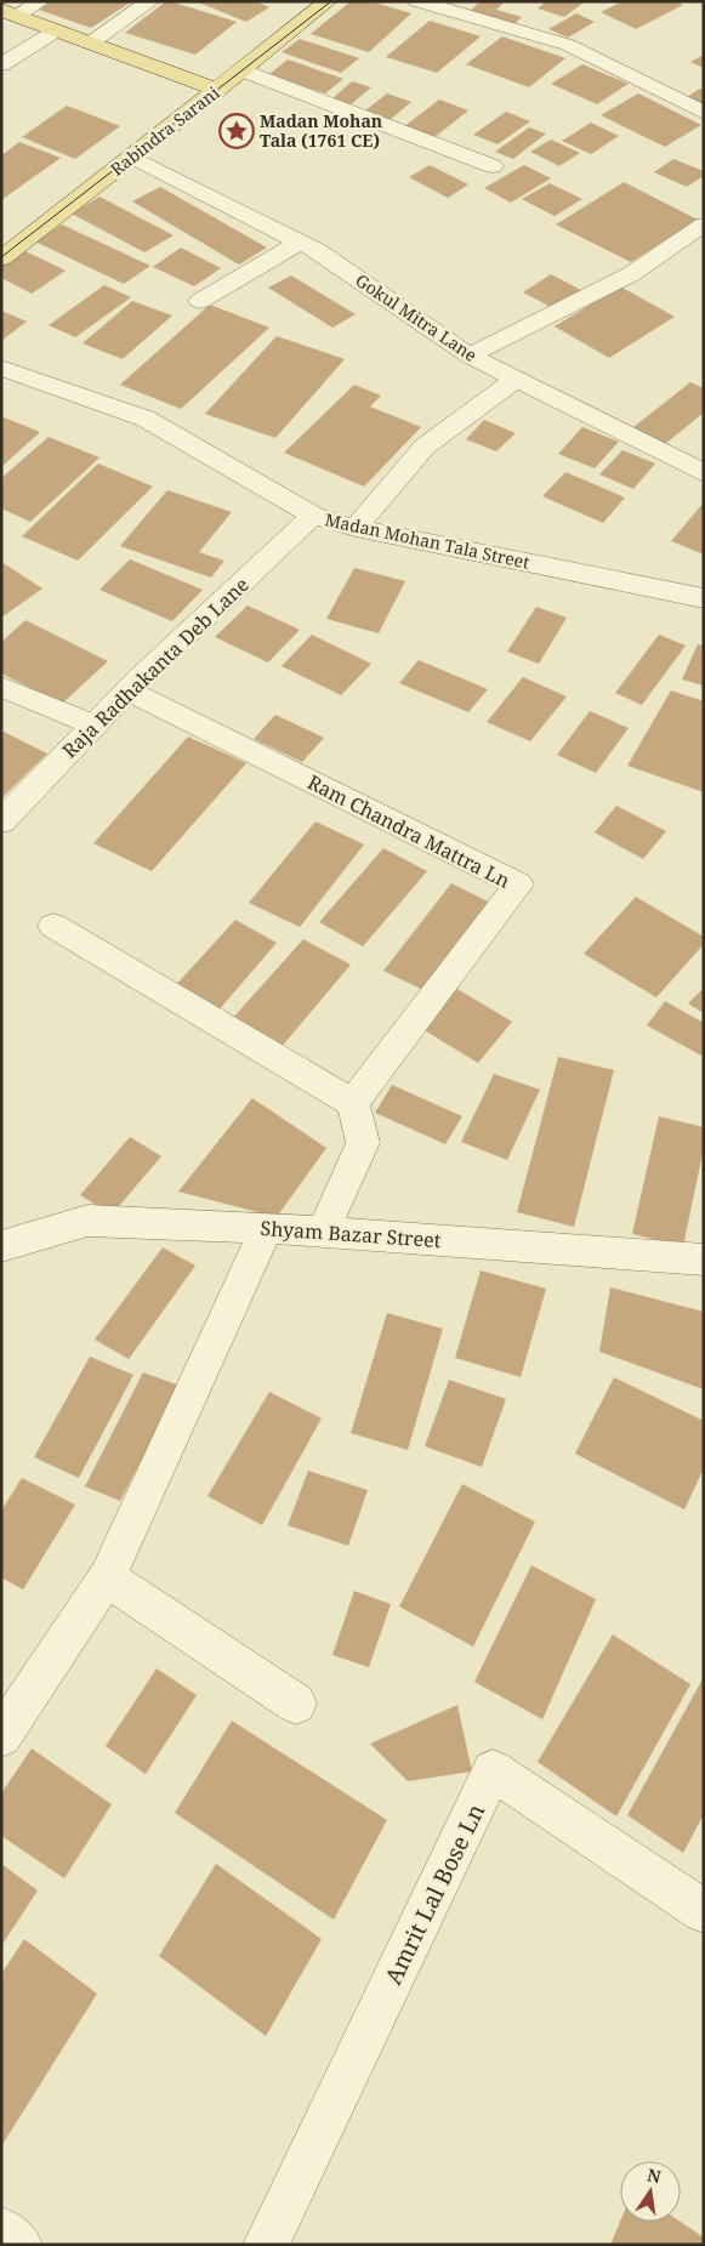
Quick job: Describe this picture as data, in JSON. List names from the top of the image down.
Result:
{
  "streets": {
    "main road": ["Rabindra Sarani"],
    "street": [
      "Gokul Mitra Lane",
      "Madan Mohan Tala Street",
      "Raja Radhakanta Deb Lane",
      "Ram Chandra Mattra Ln",
      "Shyam Bazar Street",
      "Amrit Lal Bose Ln"
    ]
  },
  "crossings": [
    ["Rabindra Sarani", "Gokul Mitra Lane"],
    ["Madan Mohan Tala Street", "Raja Radhakanta Deb Lane"],
    ["Raja Radhakanta Deb Lane", "Ram Chandra Mattra Ln"]
  ],
  "places": {
    "place": ["Madan Mohan Tala (1761 CE)"]
  },
  "north": "top"
}
